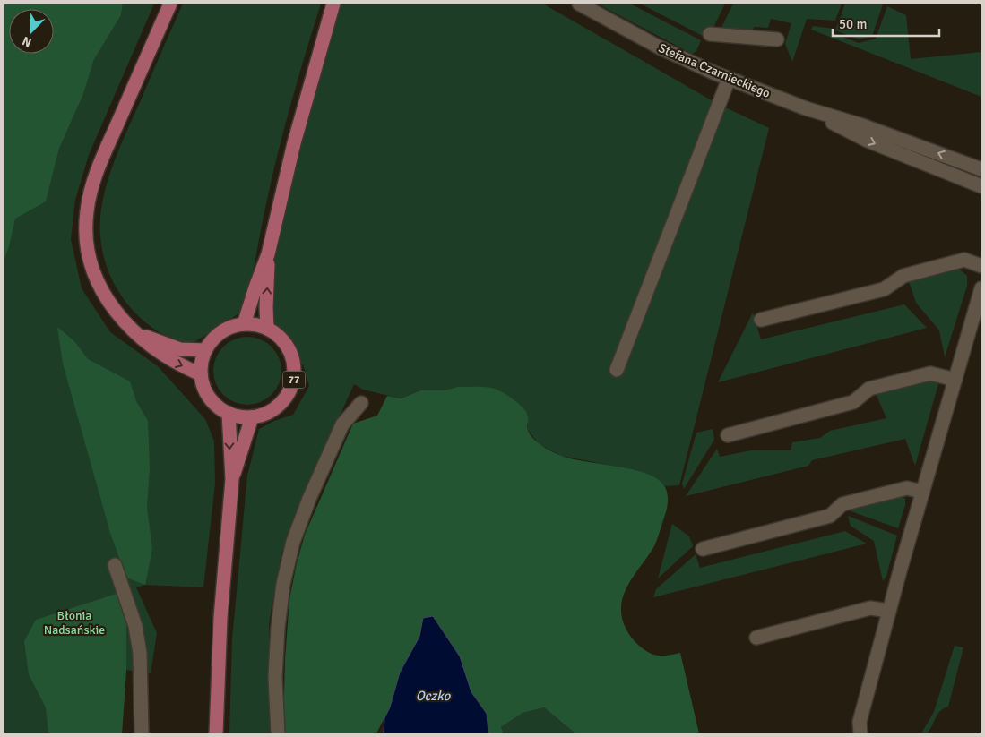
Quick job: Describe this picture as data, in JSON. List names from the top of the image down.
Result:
{
  "streets": {
    "main road": ["77"],
    "street": ["Stefana Czarnieckiego"]
  },
  "water": ["Oczko"],
  "parks": ["Błonia Nadsańskie"],
  "scale_bar": "50 m",
  "north": "bottom left"
}
